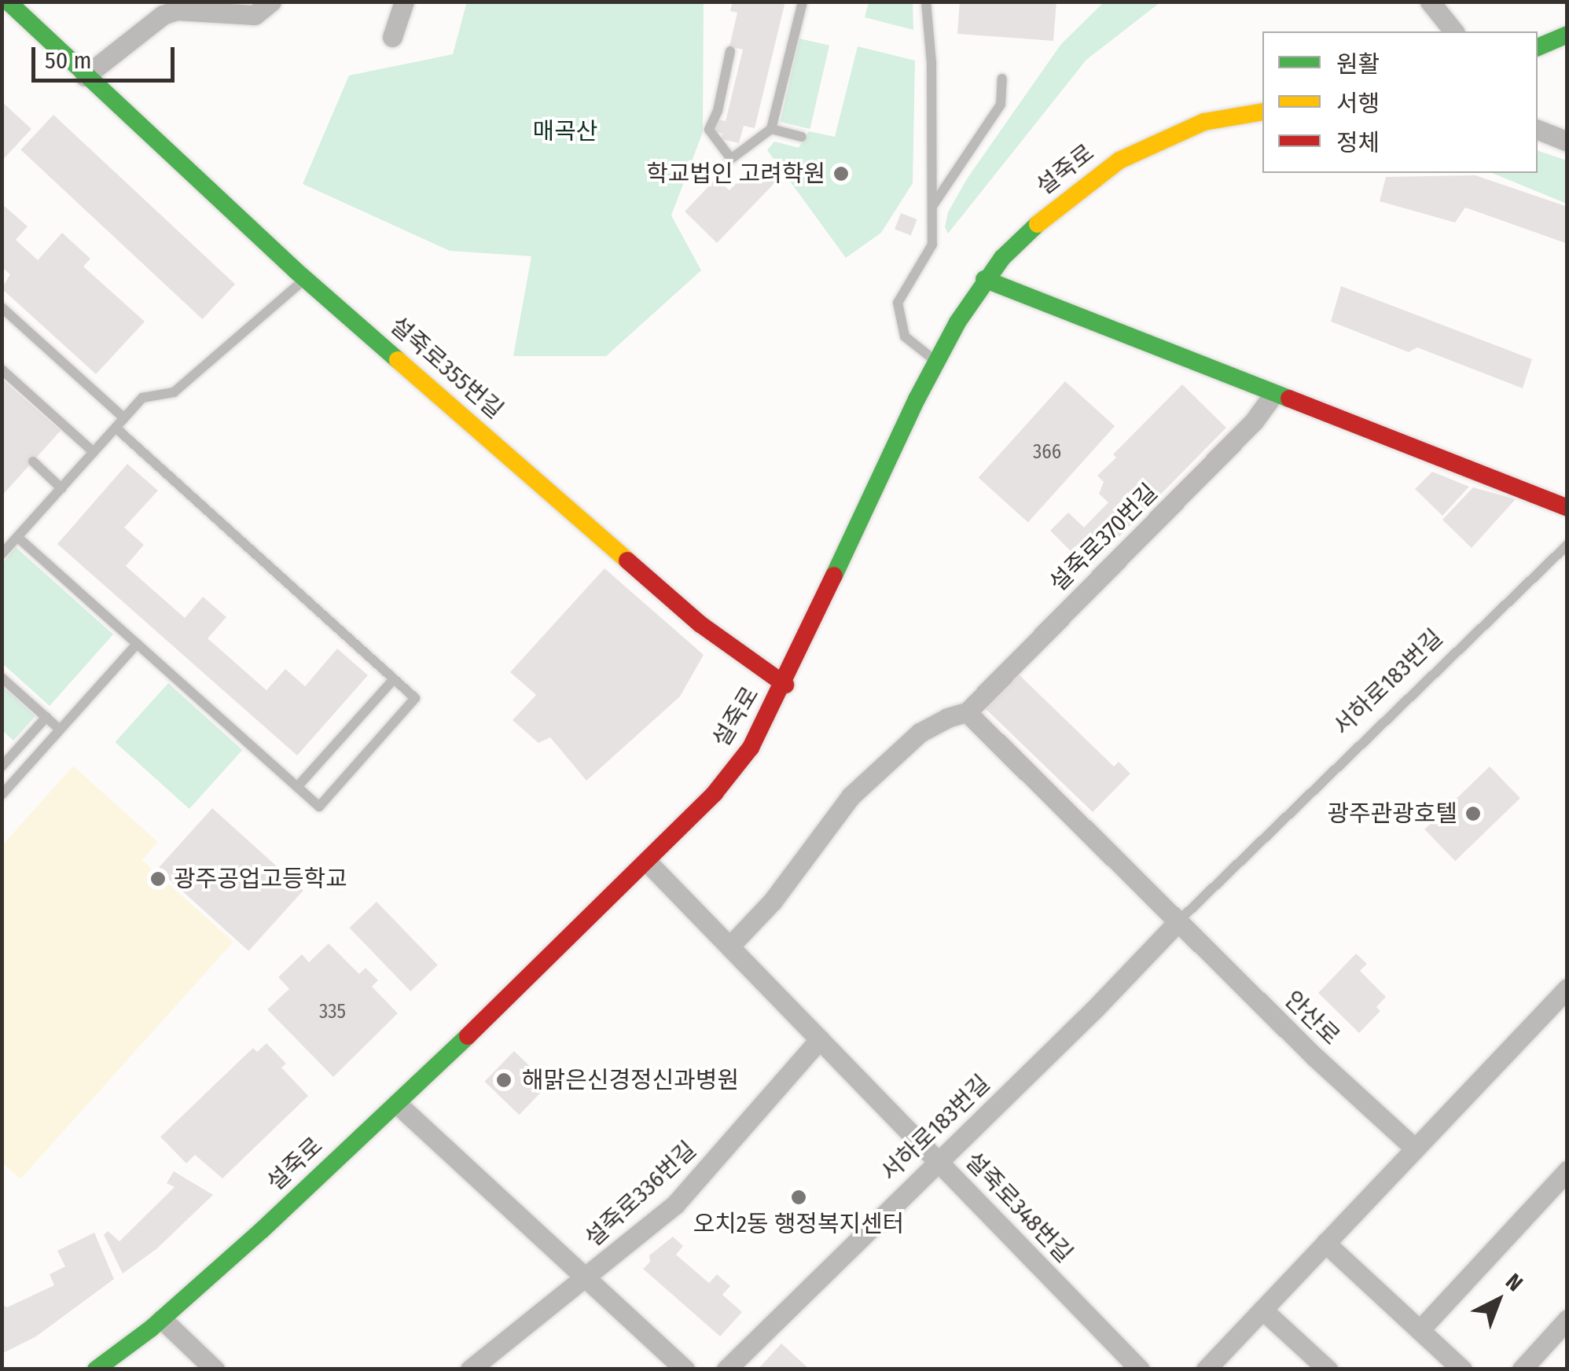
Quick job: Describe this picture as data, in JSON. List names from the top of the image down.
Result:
{
  "streets": {
    "main road": ["설죽로", "설죽로355번길"],
    "street": [
      "설죽로370번길",
      "서하로183번길",
      "안산로",
      "설죽로336번길",
      "설죽로348번길"
    ]
  },
  "crossings": [
    ["설죽로", "설죽로355번길"],
    ["설죽로", "설죽로336번길"],
    ["설죽로", "설죽로348번길"],
    ["서하로183번길", "안산로"],
    ["서하로183번길", "설죽로348번길"],
    ["설죽로336번길", "설죽로348번길"]
  ],
  "parks": ["매곡산"],
  "places": [
    "학교법인 고려학원",
    "광주관광호텔",
    "광주공업고등학교",
    "해맑은신경정신과병원",
    "오치2동 행정복지센터"
  ],
  "house_numbers": ["366", "335"],
  "legend": ["원활", "서행", "정체"],
  "scale_bar": "50 m",
  "north": "top right"
}
